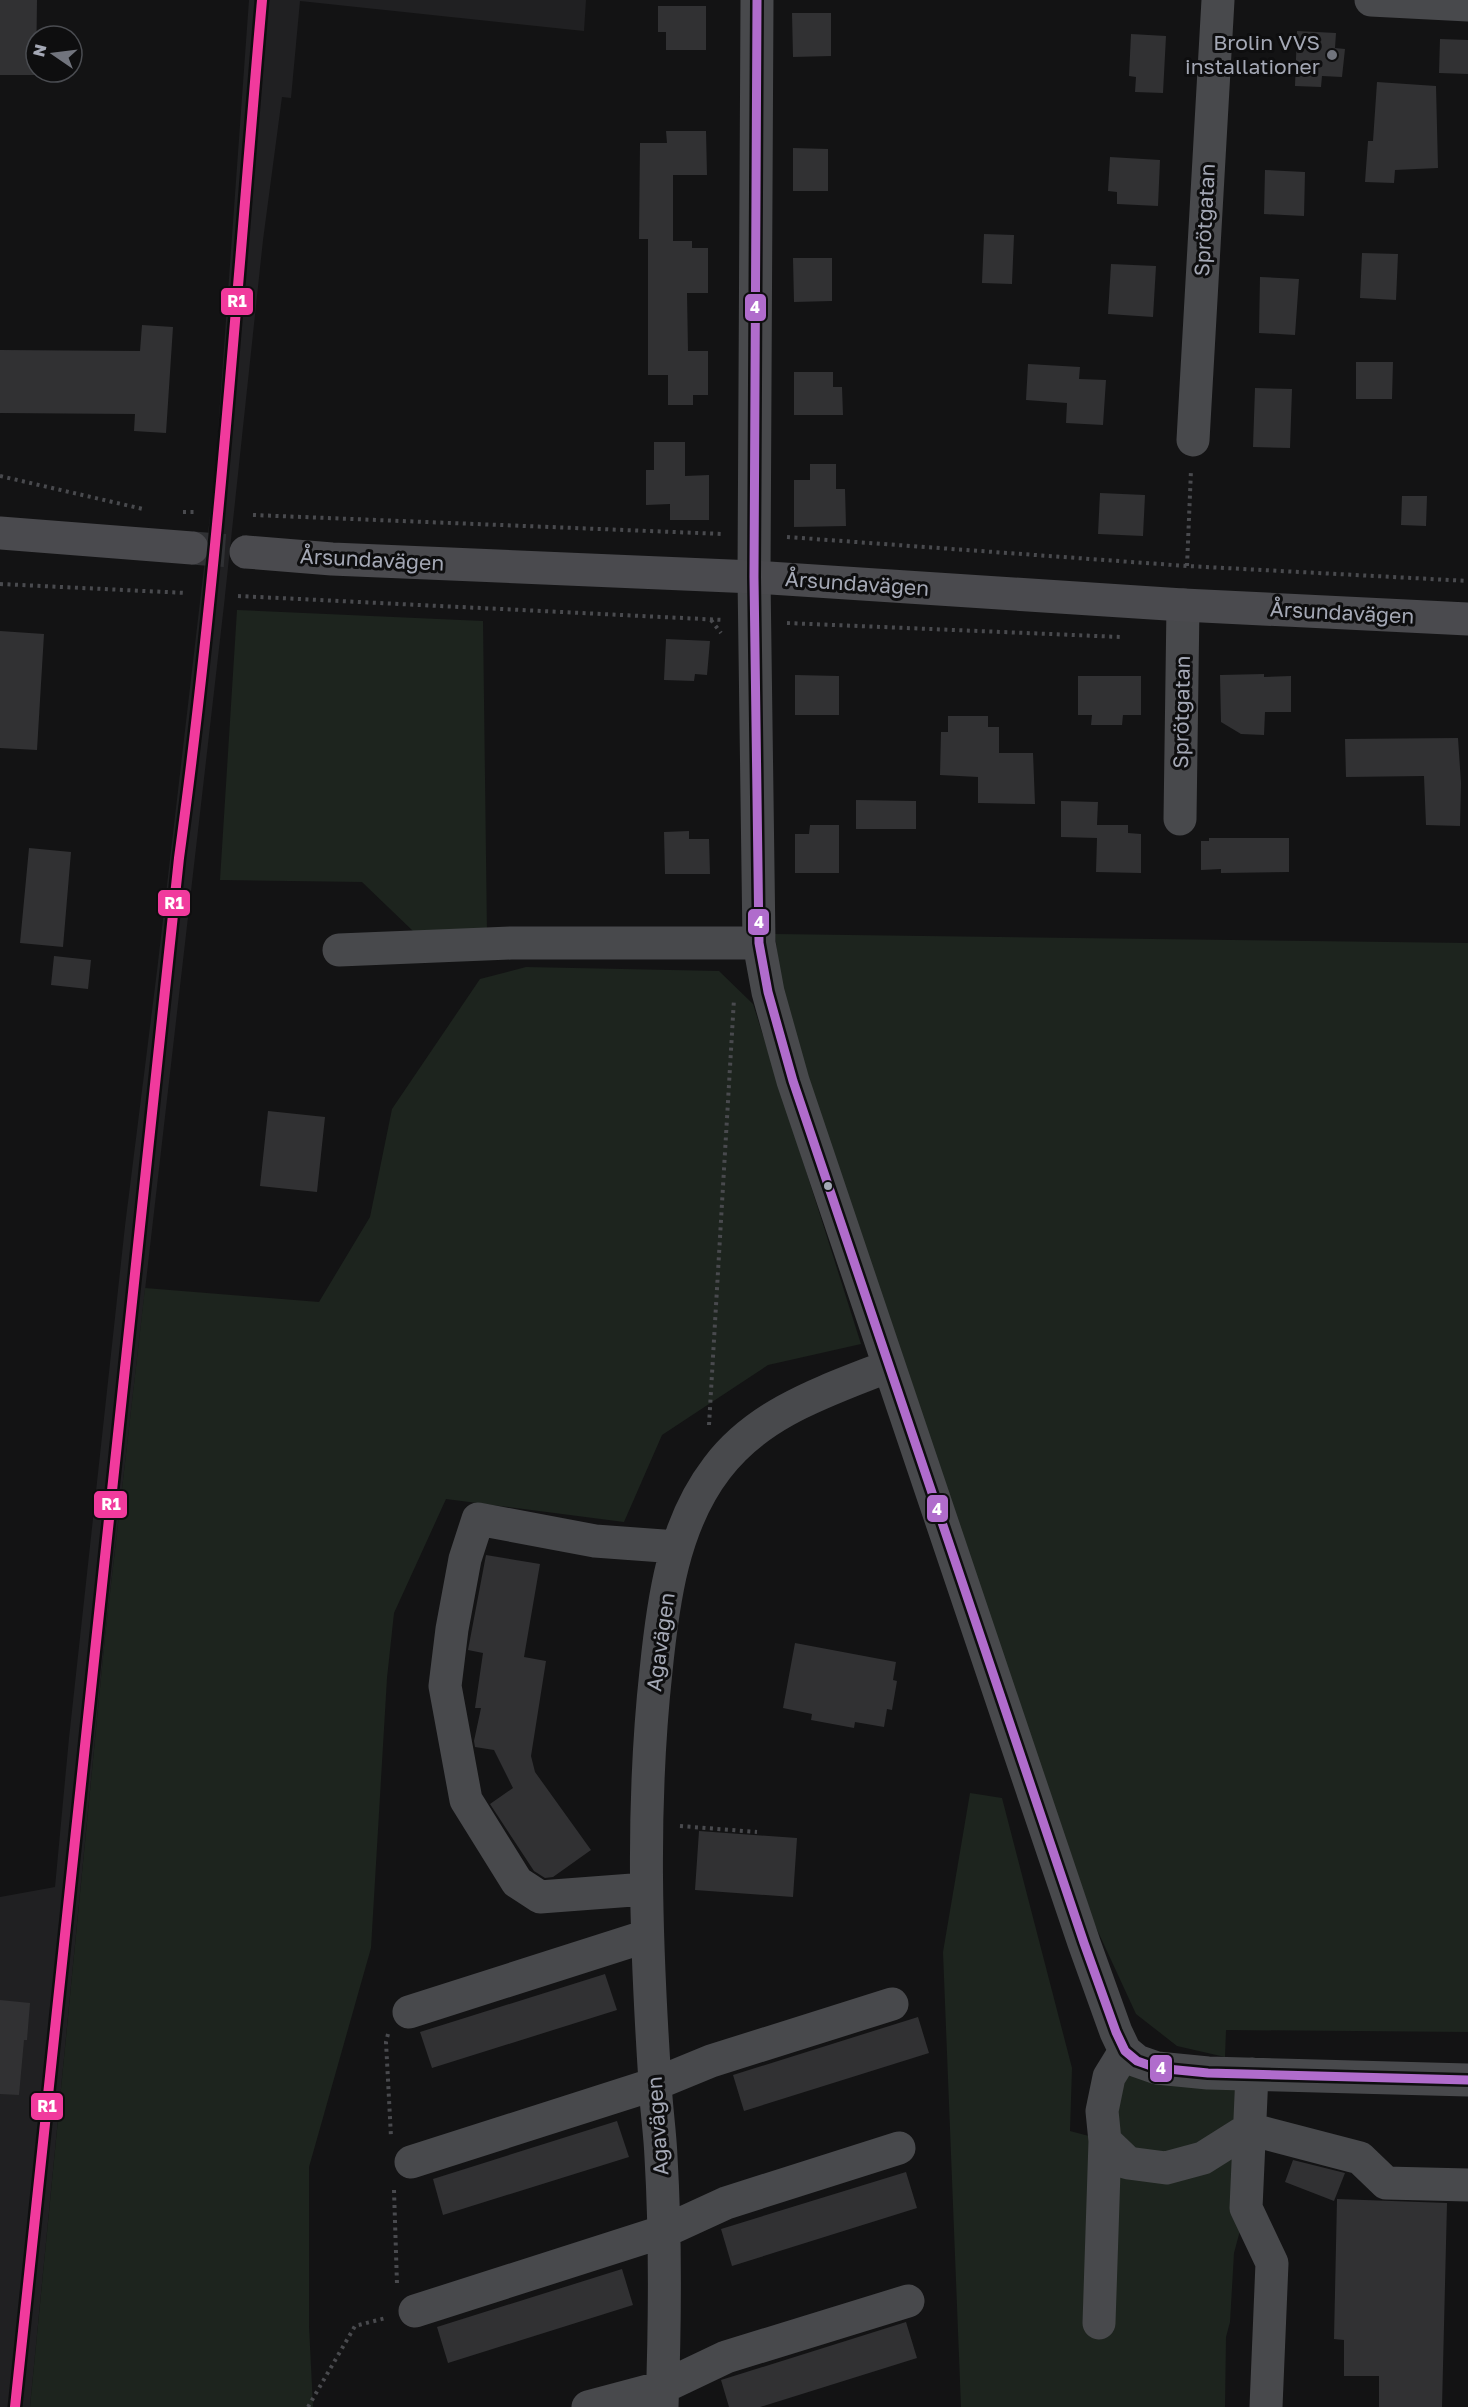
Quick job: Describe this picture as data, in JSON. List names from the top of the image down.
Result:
{
  "streets": {
    "main road": ["Årsundavägen"],
    "street": ["Sprötgatan", "Agavägen"]
  },
  "crossings": [
    ["Sprötgatan", "Årsundavägen"]
  ],
  "places": ["Brolin VVS installationer"],
  "lines": ["transit line R1", "transit line 4"],
  "north": "left"
}
